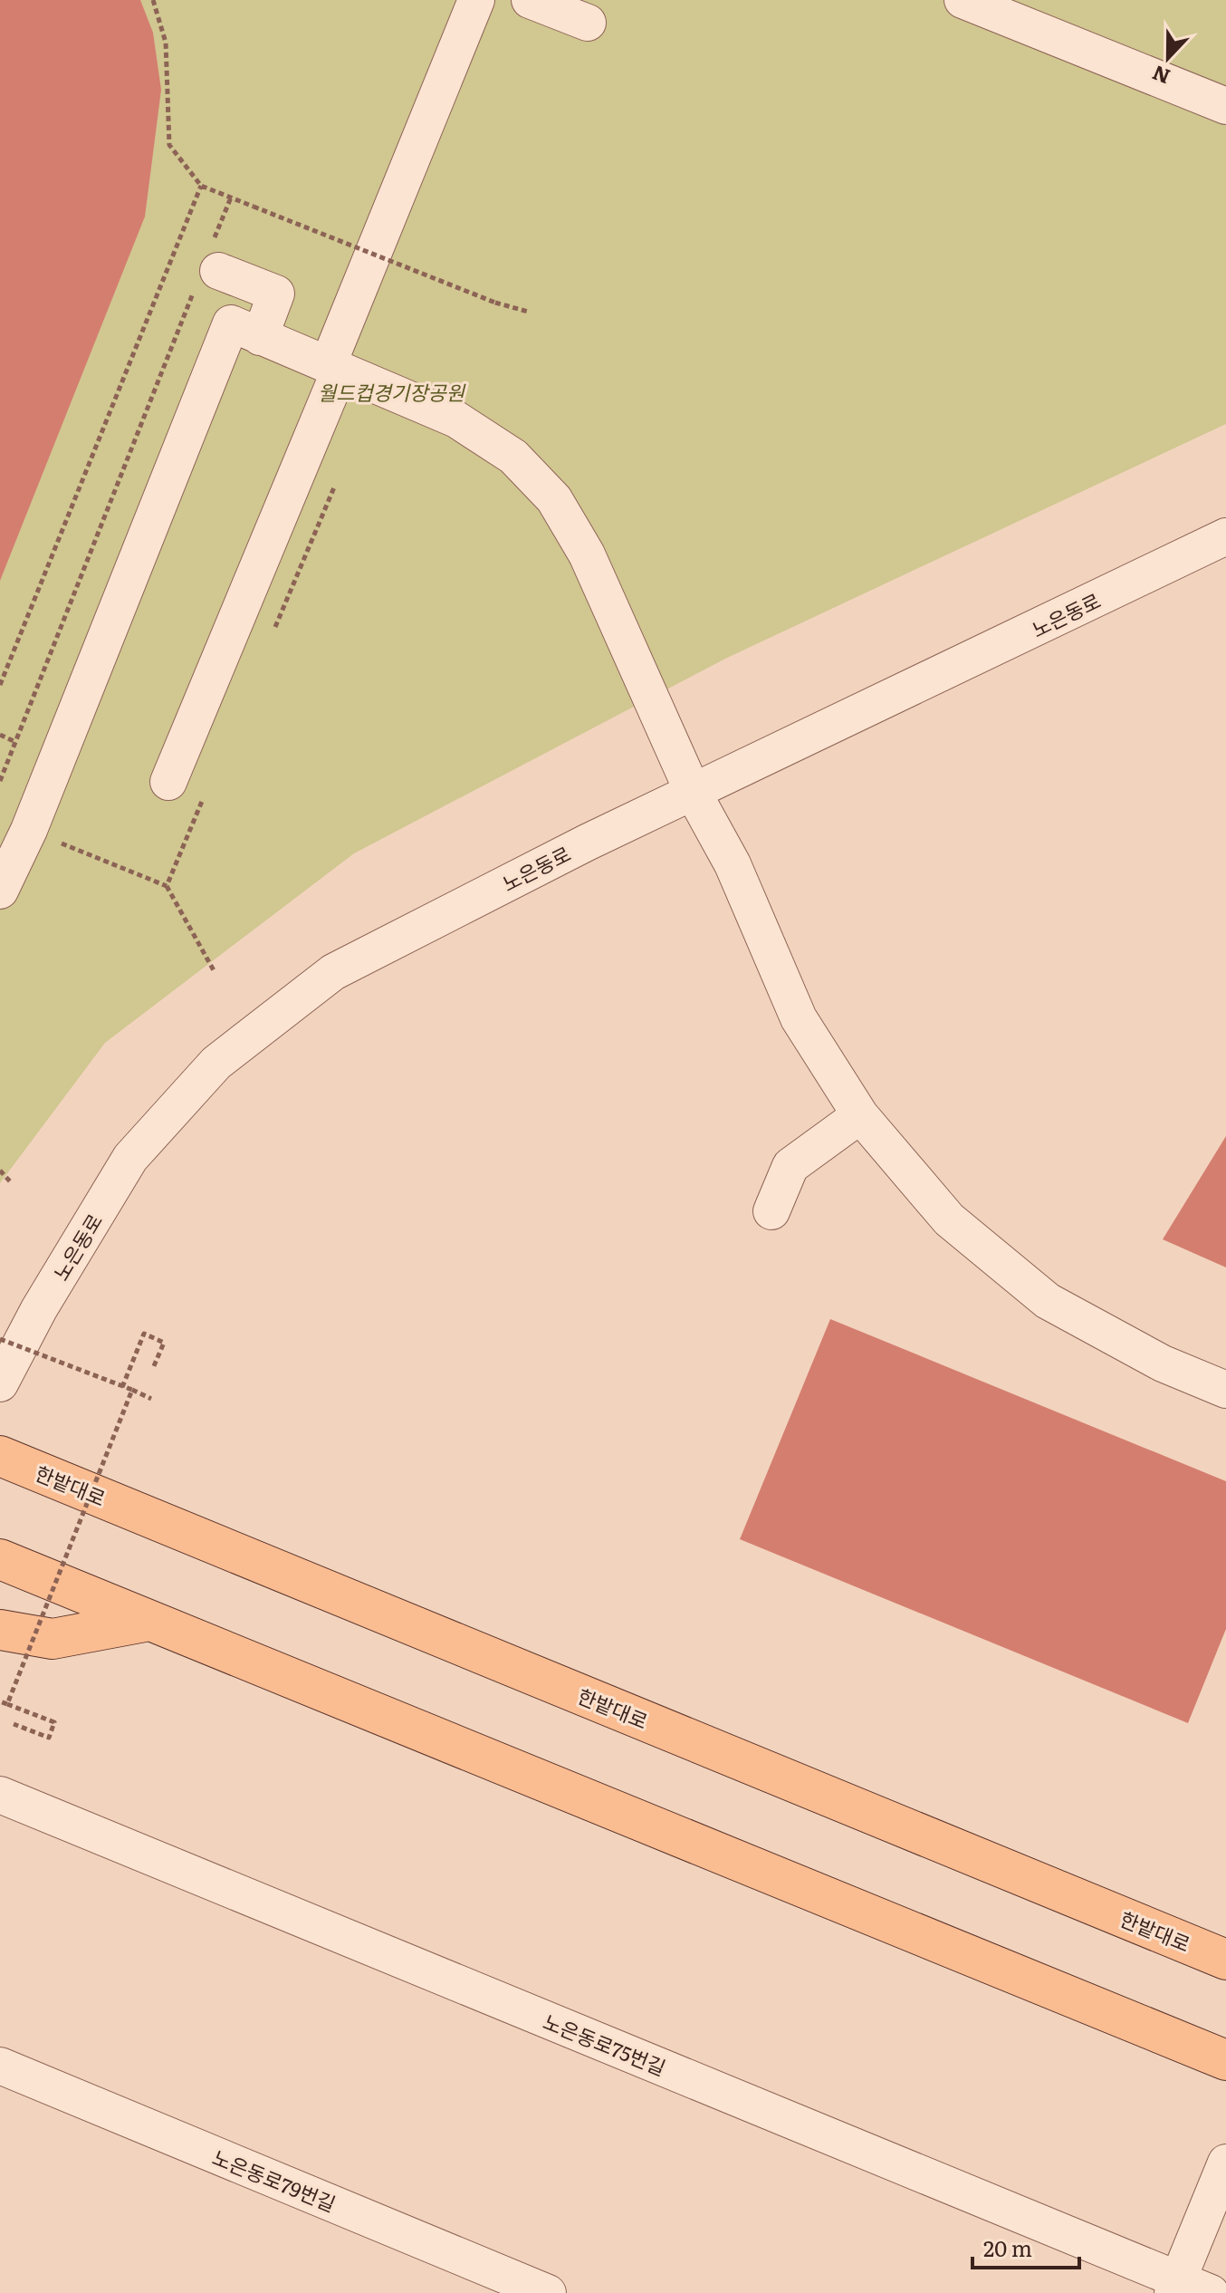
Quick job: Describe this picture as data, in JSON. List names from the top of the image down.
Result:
{
  "streets": {
    "main road": ["한밭대로"],
    "street": ["노은동로", "노은동로75번길", "노은동로79번길"]
  },
  "parks": ["월드컵경기장공원"],
  "scale_bar": "20 m",
  "north": "bottom"
}
